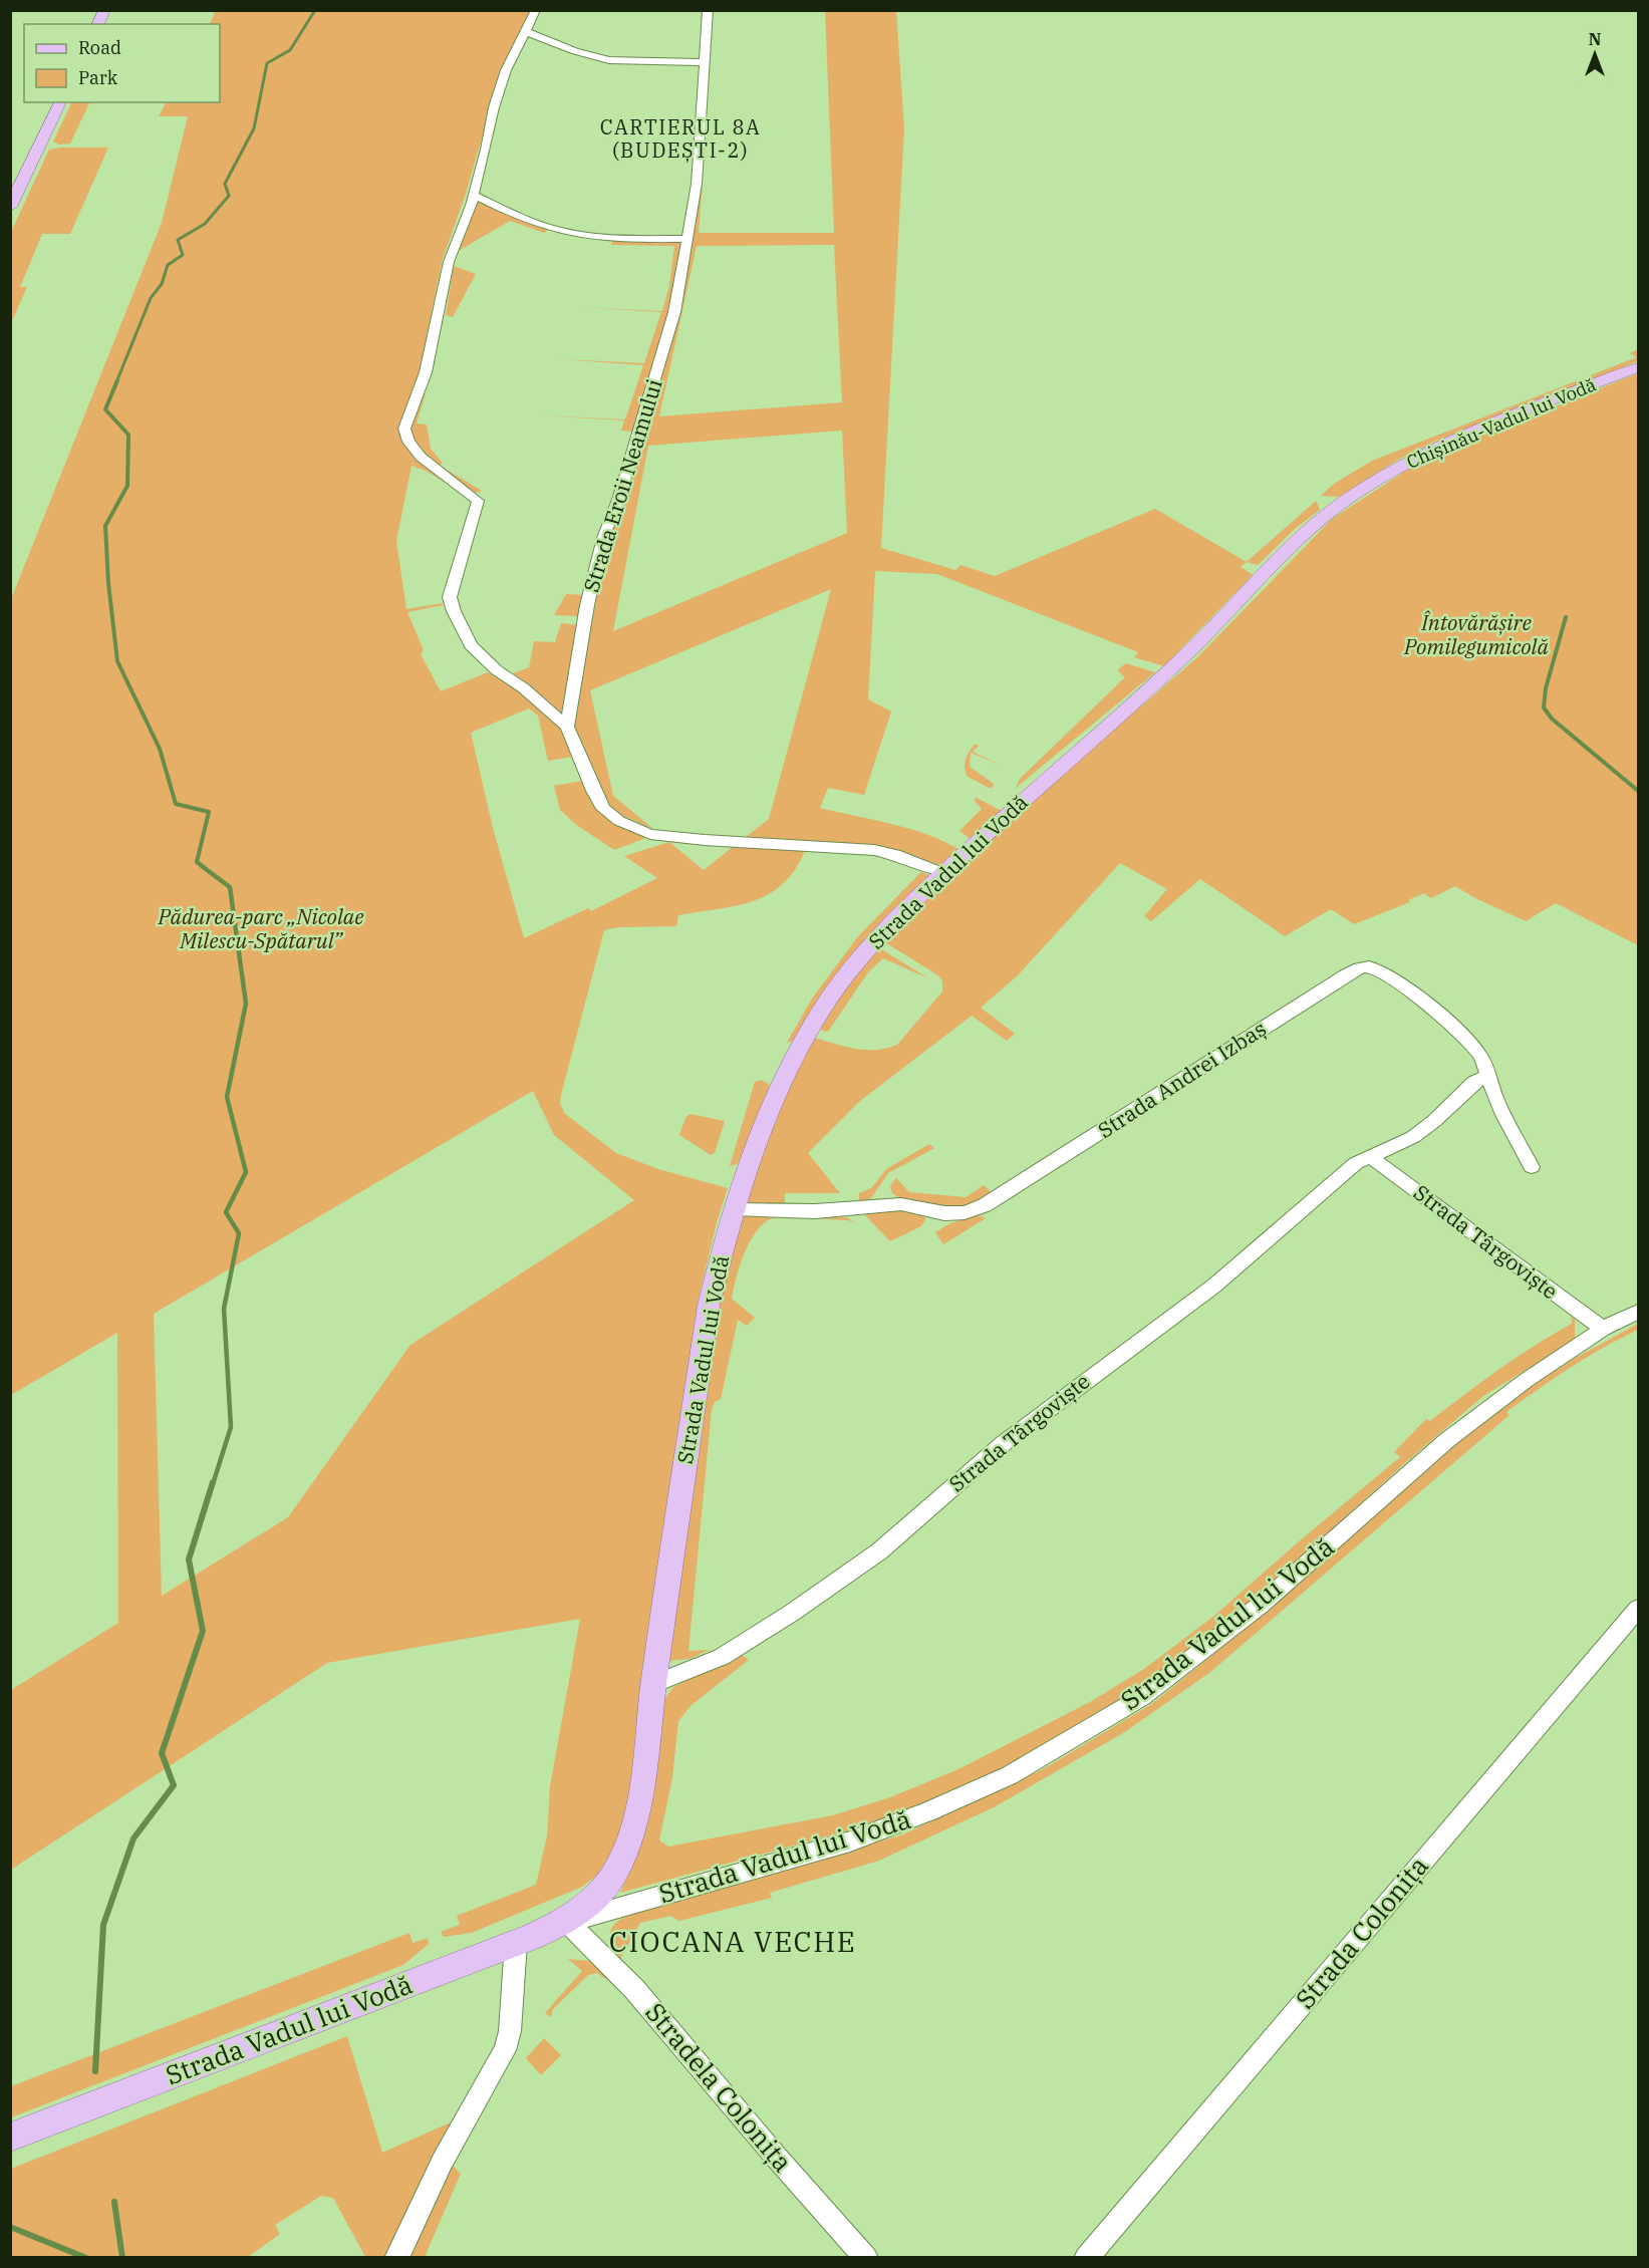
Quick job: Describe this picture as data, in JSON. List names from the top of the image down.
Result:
{
  "streets": {
    "main road": ["Chișinău-Vadul lui Vodă", "Strada Vadul lui Vodă"],
    "street": [
      "Strada Eroii Neamului",
      "Strada Andrei Izbaș",
      "Strada Târgoviște",
      "Strada Colonița",
      "Stradela Colonița"
    ]
  },
  "crossings": [
    ["Chișinău-Vadul lui Vodă", "Strada Vadul lui Vodă"],
    ["Strada Vadul lui Vodă", "Strada Andrei Izbaș"],
    ["Strada Vadul lui Vodă", "Strada Târgoviște"],
    ["Strada Vadul lui Vodă", "Stradela Colonița"],
    ["Strada Andrei Izbaș", "Strada Târgoviște"]
  ],
  "districts": ["CARTIERUL 8A (BUDEȘTI-2)", "CIOCANA VECHE"],
  "parks": ["Întovărășire Pomilegumicolă", "Pădurea-parc „Nicolae Milescu-Spătarul”"],
  "legend": ["Road", "Park"],
  "north": "top"
}
